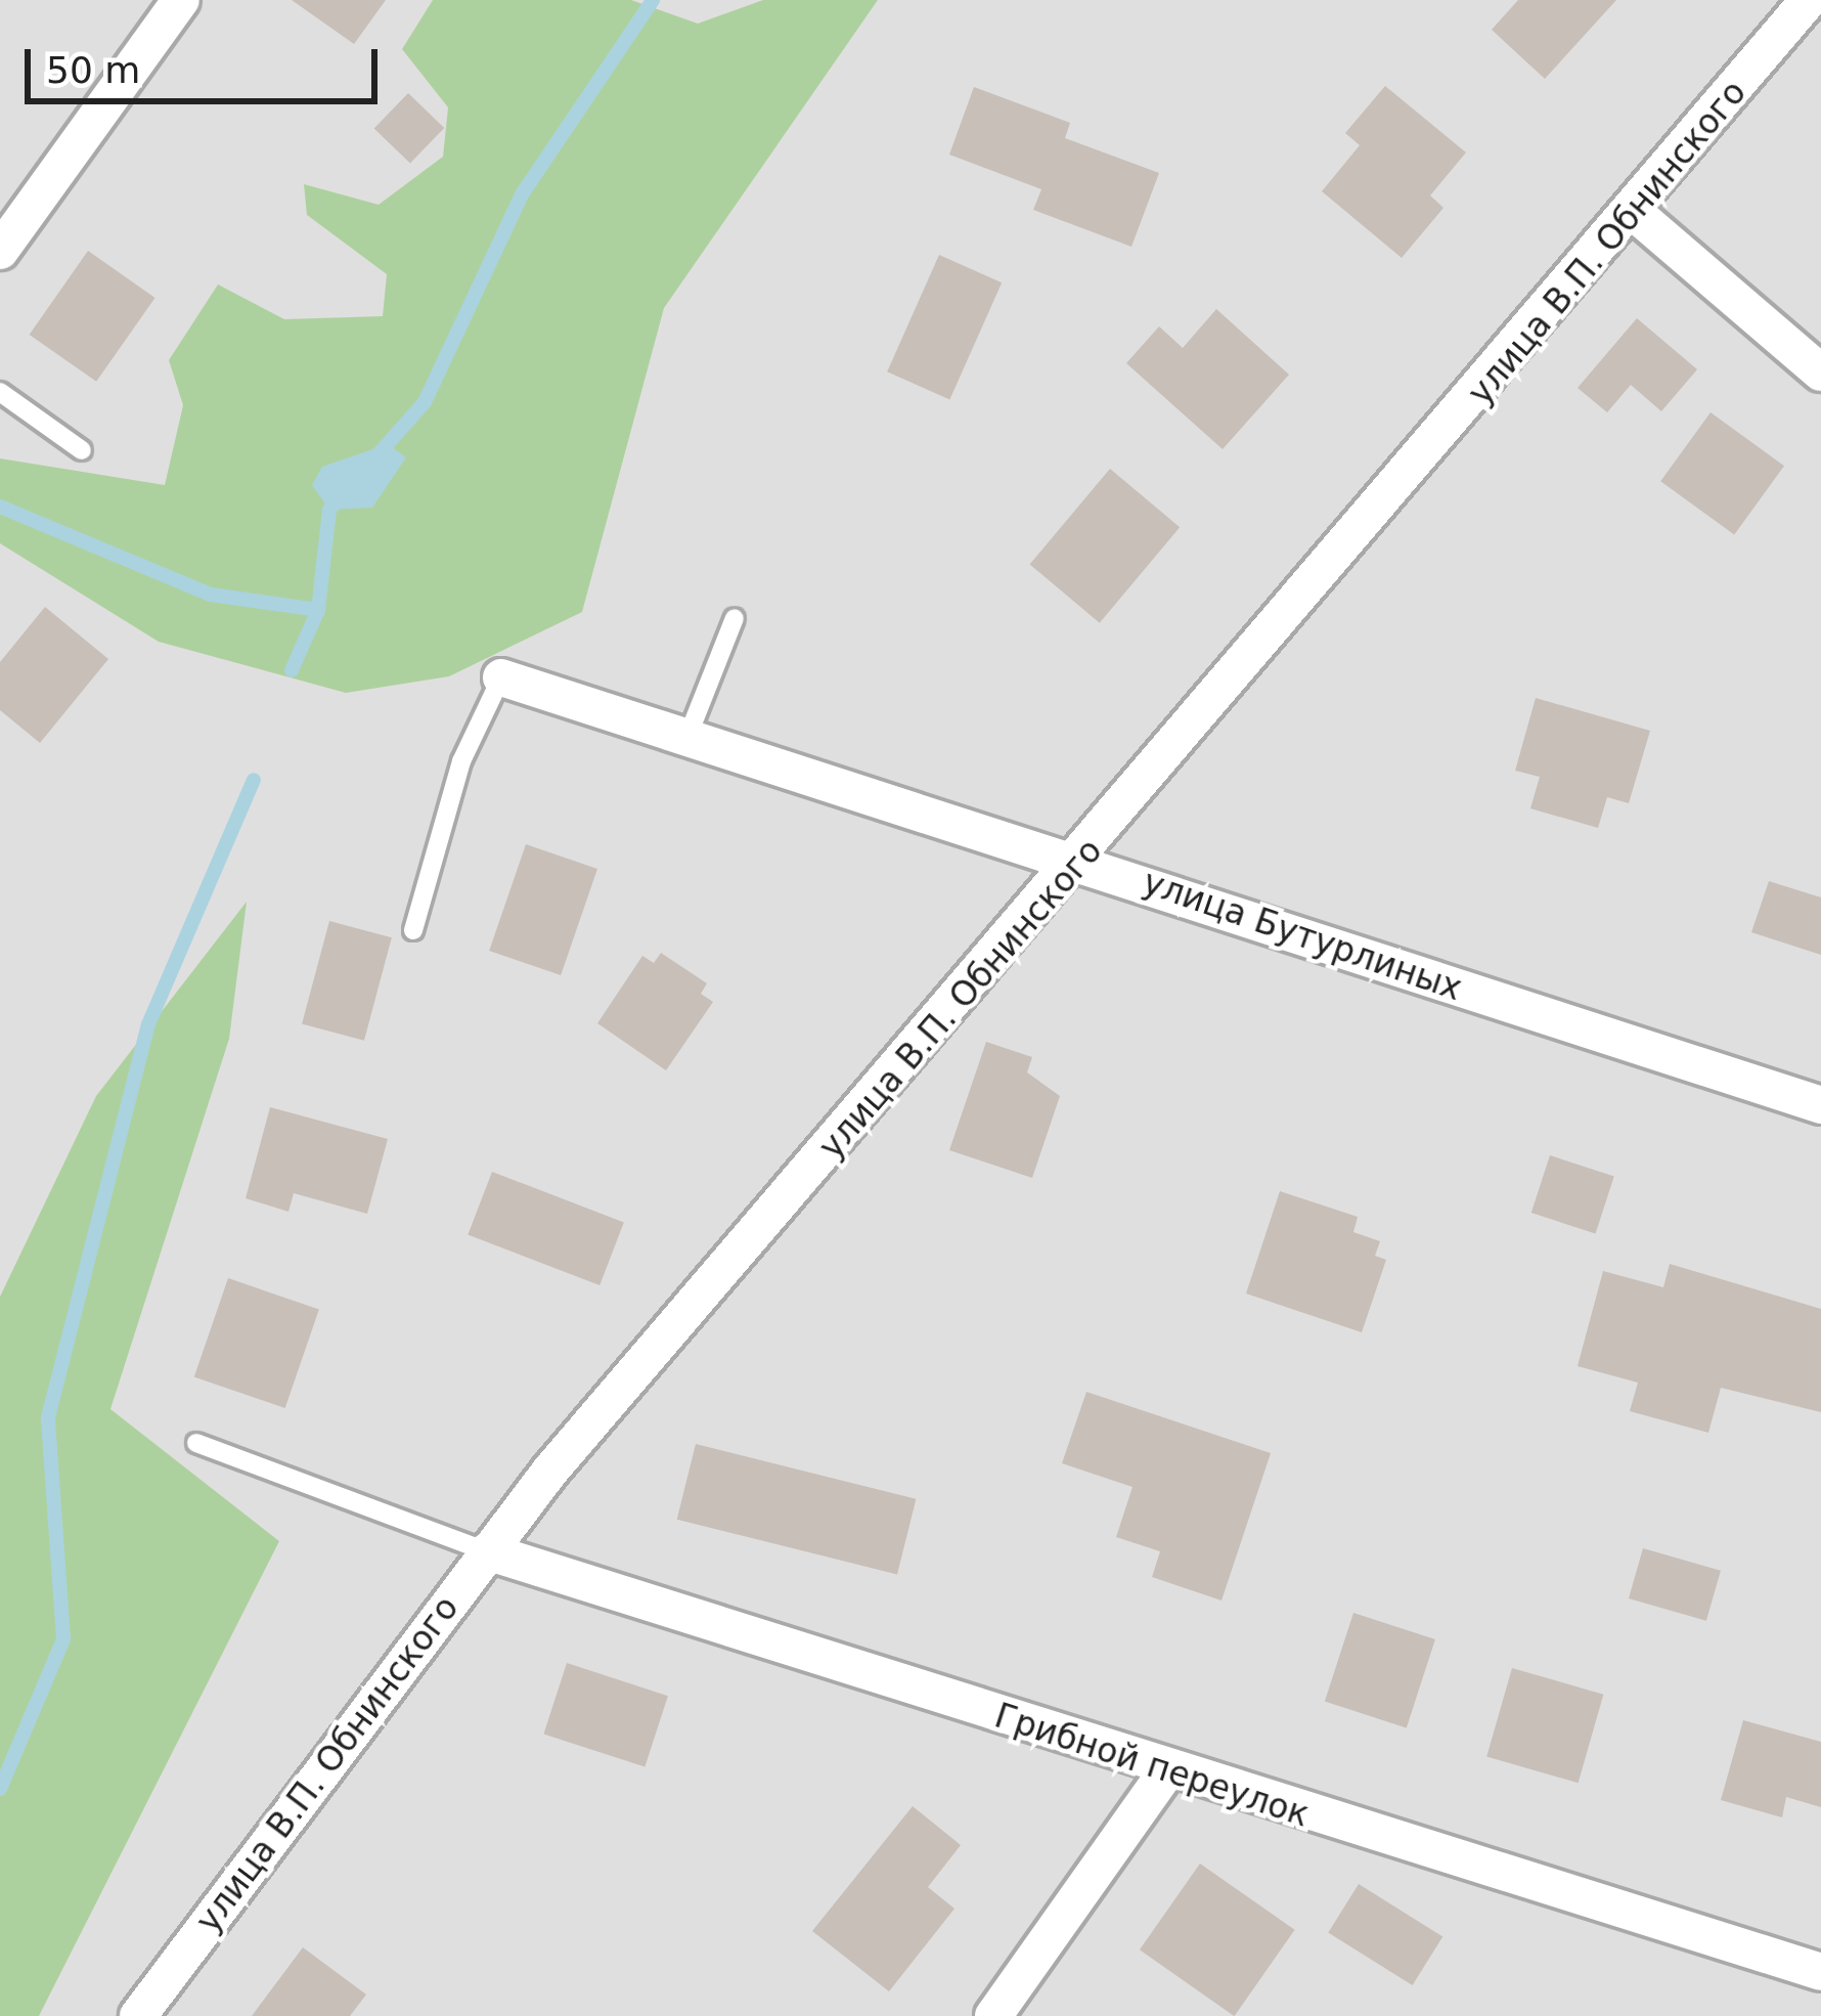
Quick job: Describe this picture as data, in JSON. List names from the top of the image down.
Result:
{
  "streets": {
    "street": ["улица В.П. Обнинского", "улица Бутурлиных", "Грибной переулок"]
  },
  "crossings": [
    ["улица В.П. Обнинского", "улица Бутурлиных"],
    ["улица В.П. Обнинского", "Грибной переулок"]
  ],
  "scale_bar": "50 m"
}
